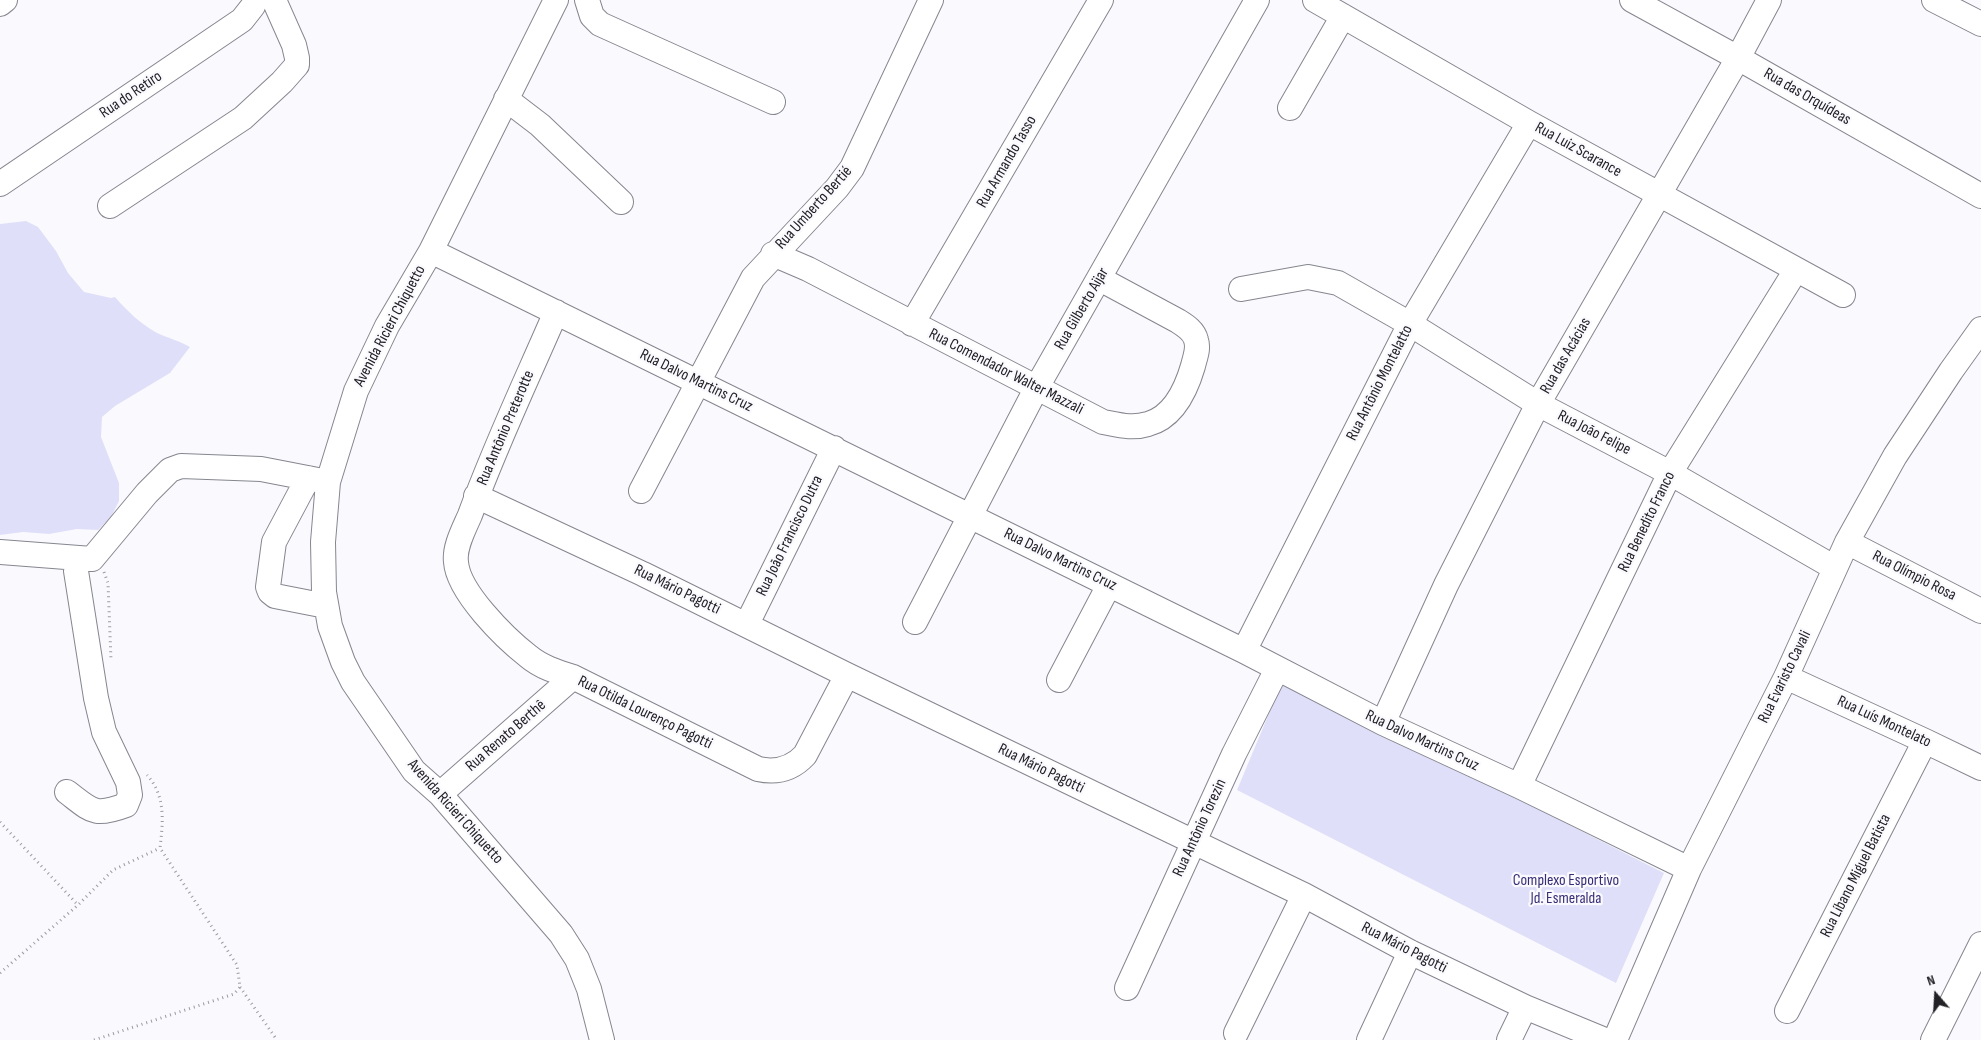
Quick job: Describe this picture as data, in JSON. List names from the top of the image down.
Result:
{
  "streets": {
    "street": [
      "Rua do Retiro",
      "Rua das Orquídeas",
      "Rua Luiz Scarance",
      "Rua Armando Tasso",
      "Rua Umberto Bertié",
      "Rua Gilberto Aijar",
      "Avenida Ricieri Chiquetto",
      "Rua das Acácias",
      "Rua Comendador Walter Mazzali",
      "Rua Dalvo Martins Cruz",
      "Rua Antônio Montelatto",
      "Rua Antônio Preterotte",
      "Rua João Felipe",
      "Rua Benedito Franco",
      "Rua João Francisco Dutra",
      "Rua Olímpio Rosa",
      "Rua Mário Pagotti",
      "Rua Evaristo Cavali",
      "Rua Otilda Lourenço Pagotti",
      "Rua Luís Montelato",
      "Rua Renato Berthê",
      "Rua Antônio Torezin",
      "Rua Líbano Miguel Batista"
    ]
  },
  "crossings": [
    ["Rua das Orquídeas", "Rua das Acácias"],
    ["Rua Luiz Scarance", "Rua das Acácias"],
    ["Rua Luiz Scarance", "Rua Antônio Montelatto"],
    ["Rua Luiz Scarance", "Rua Benedito Franco"],
    ["Rua Armando Tasso", "Rua Comendador Walter Mazzali"],
    ["Rua Umberto Bertié", "Rua Comendador Walter Mazzali"],
    ["Rua Umberto Bertié", "Rua Dalvo Martins Cruz"],
    ["Rua Gilberto Aijar", "Rua Comendador Walter Mazzali"],
    ["Rua Gilberto Aijar", "Rua Dalvo Martins Cruz"],
    ["Avenida Ricieri Chiquetto", "Rua Dalvo Martins Cruz"],
    ["Avenida Ricieri Chiquetto", "Rua Renato Berthê"],
    ["Rua das Acácias", "Rua Dalvo Martins Cruz"],
    ["Rua das Acácias", "Rua João Felipe"],
    ["Rua Dalvo Martins Cruz", "Rua Antônio Montelatto"],
    ["Rua Dalvo Martins Cruz", "Rua Antônio Preterotte"],
    ["Rua Dalvo Martins Cruz", "Rua Benedito Franco"],
    ["Rua Dalvo Martins Cruz", "Rua João Francisco Dutra"],
    ["Rua Dalvo Martins Cruz", "Rua Evaristo Cavali"],
    ["Rua Dalvo Martins Cruz", "Rua Antônio Torezin"],
    ["Rua Antônio Montelatto", "Rua João Felipe"],
    ["Rua Antônio Preterotte", "Rua Mário Pagotti"],
    ["Rua Antônio Preterotte", "Rua Otilda Lourenço Pagotti"],
    ["Rua João Felipe", "Rua Benedito Franco"],
    ["Rua João Felipe", "Rua Evaristo Cavali"],
    ["Rua João Francisco Dutra", "Rua Mário Pagotti"],
    ["Rua Olímpio Rosa", "Rua Evaristo Cavali"],
    ["Rua Mário Pagotti", "Rua Otilda Lourenço Pagotti"],
    ["Rua Mário Pagotti", "Rua Antônio Torezin"],
    ["Rua Evaristo Cavali", "Rua Luís Montelato"],
    ["Rua Otilda Lourenço Pagotti", "Rua Renato Berthê"],
    ["Rua Luís Montelato", "Rua Líbano Miguel Batista"]
  ],
  "parks": ["Complexo Esportivo Jd. Esmeralda"],
  "north": "top"
}
